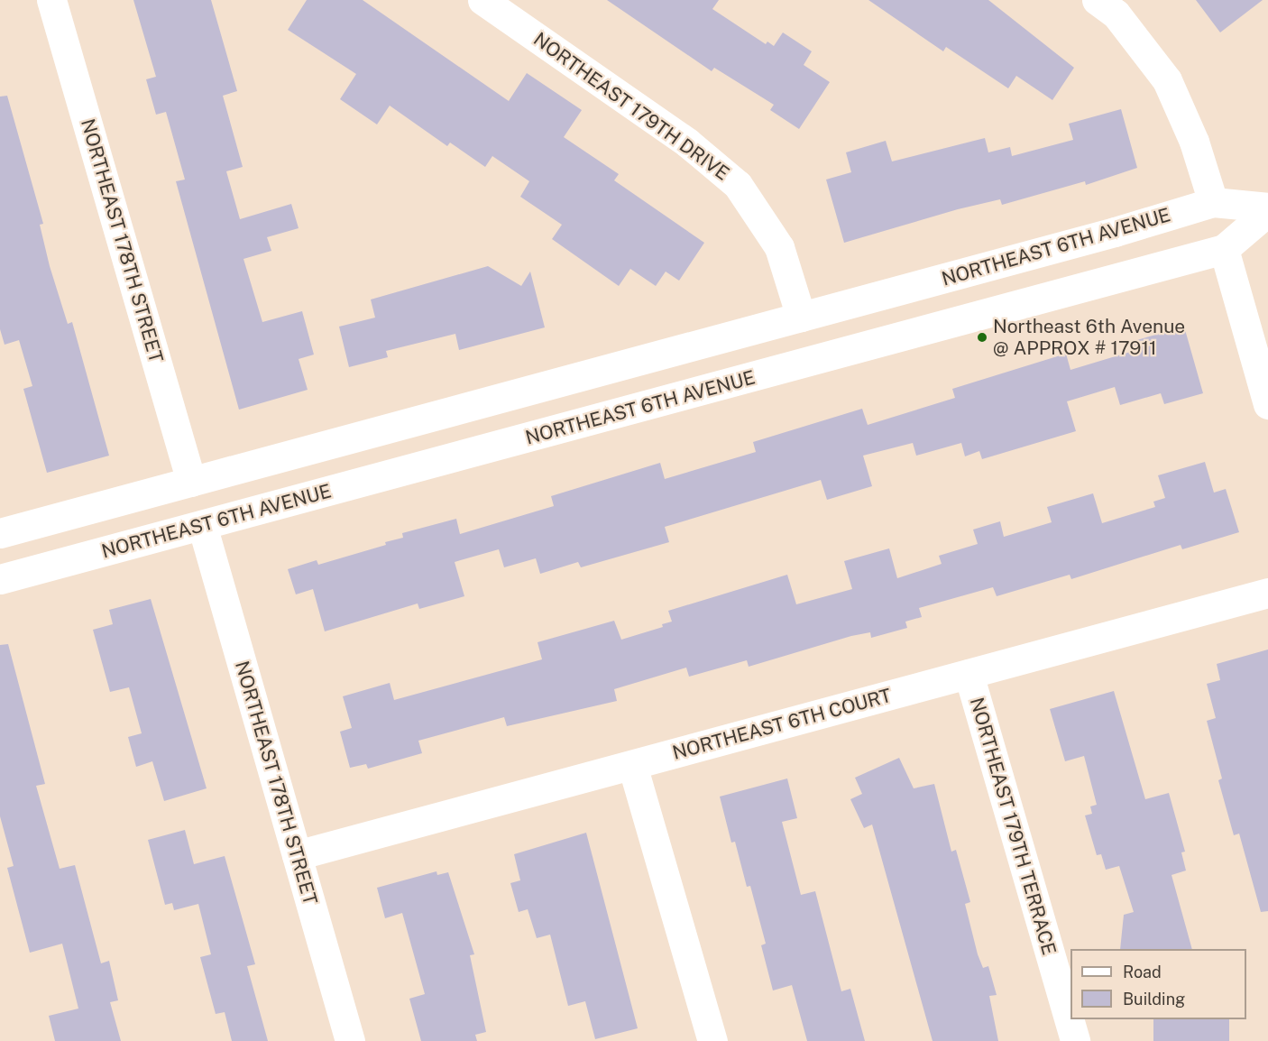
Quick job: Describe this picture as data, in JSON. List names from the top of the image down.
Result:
{
  "streets": {
    "street": [
      "NORTHEAST 179TH DRIVE",
      "NORTHEAST 178TH STREET",
      "NORTHEAST 6TH AVENUE",
      "NORTHEAST 6TH COURT",
      "NORTHEAST 179TH TERRACE"
    ]
  },
  "crossings": [
    ["NORTHEAST 179TH DRIVE", "NORTHEAST 6TH AVENUE"],
    ["NORTHEAST 178TH STREET", "NORTHEAST 6TH AVENUE"],
    ["NORTHEAST 178TH STREET", "NORTHEAST 6TH COURT"],
    ["NORTHEAST 6TH COURT", "NORTHEAST 179TH TERRACE"]
  ],
  "places": ["Northeast 6th Avenue @ APPROX # 17911"],
  "legend": ["Road", "Building"]
}
